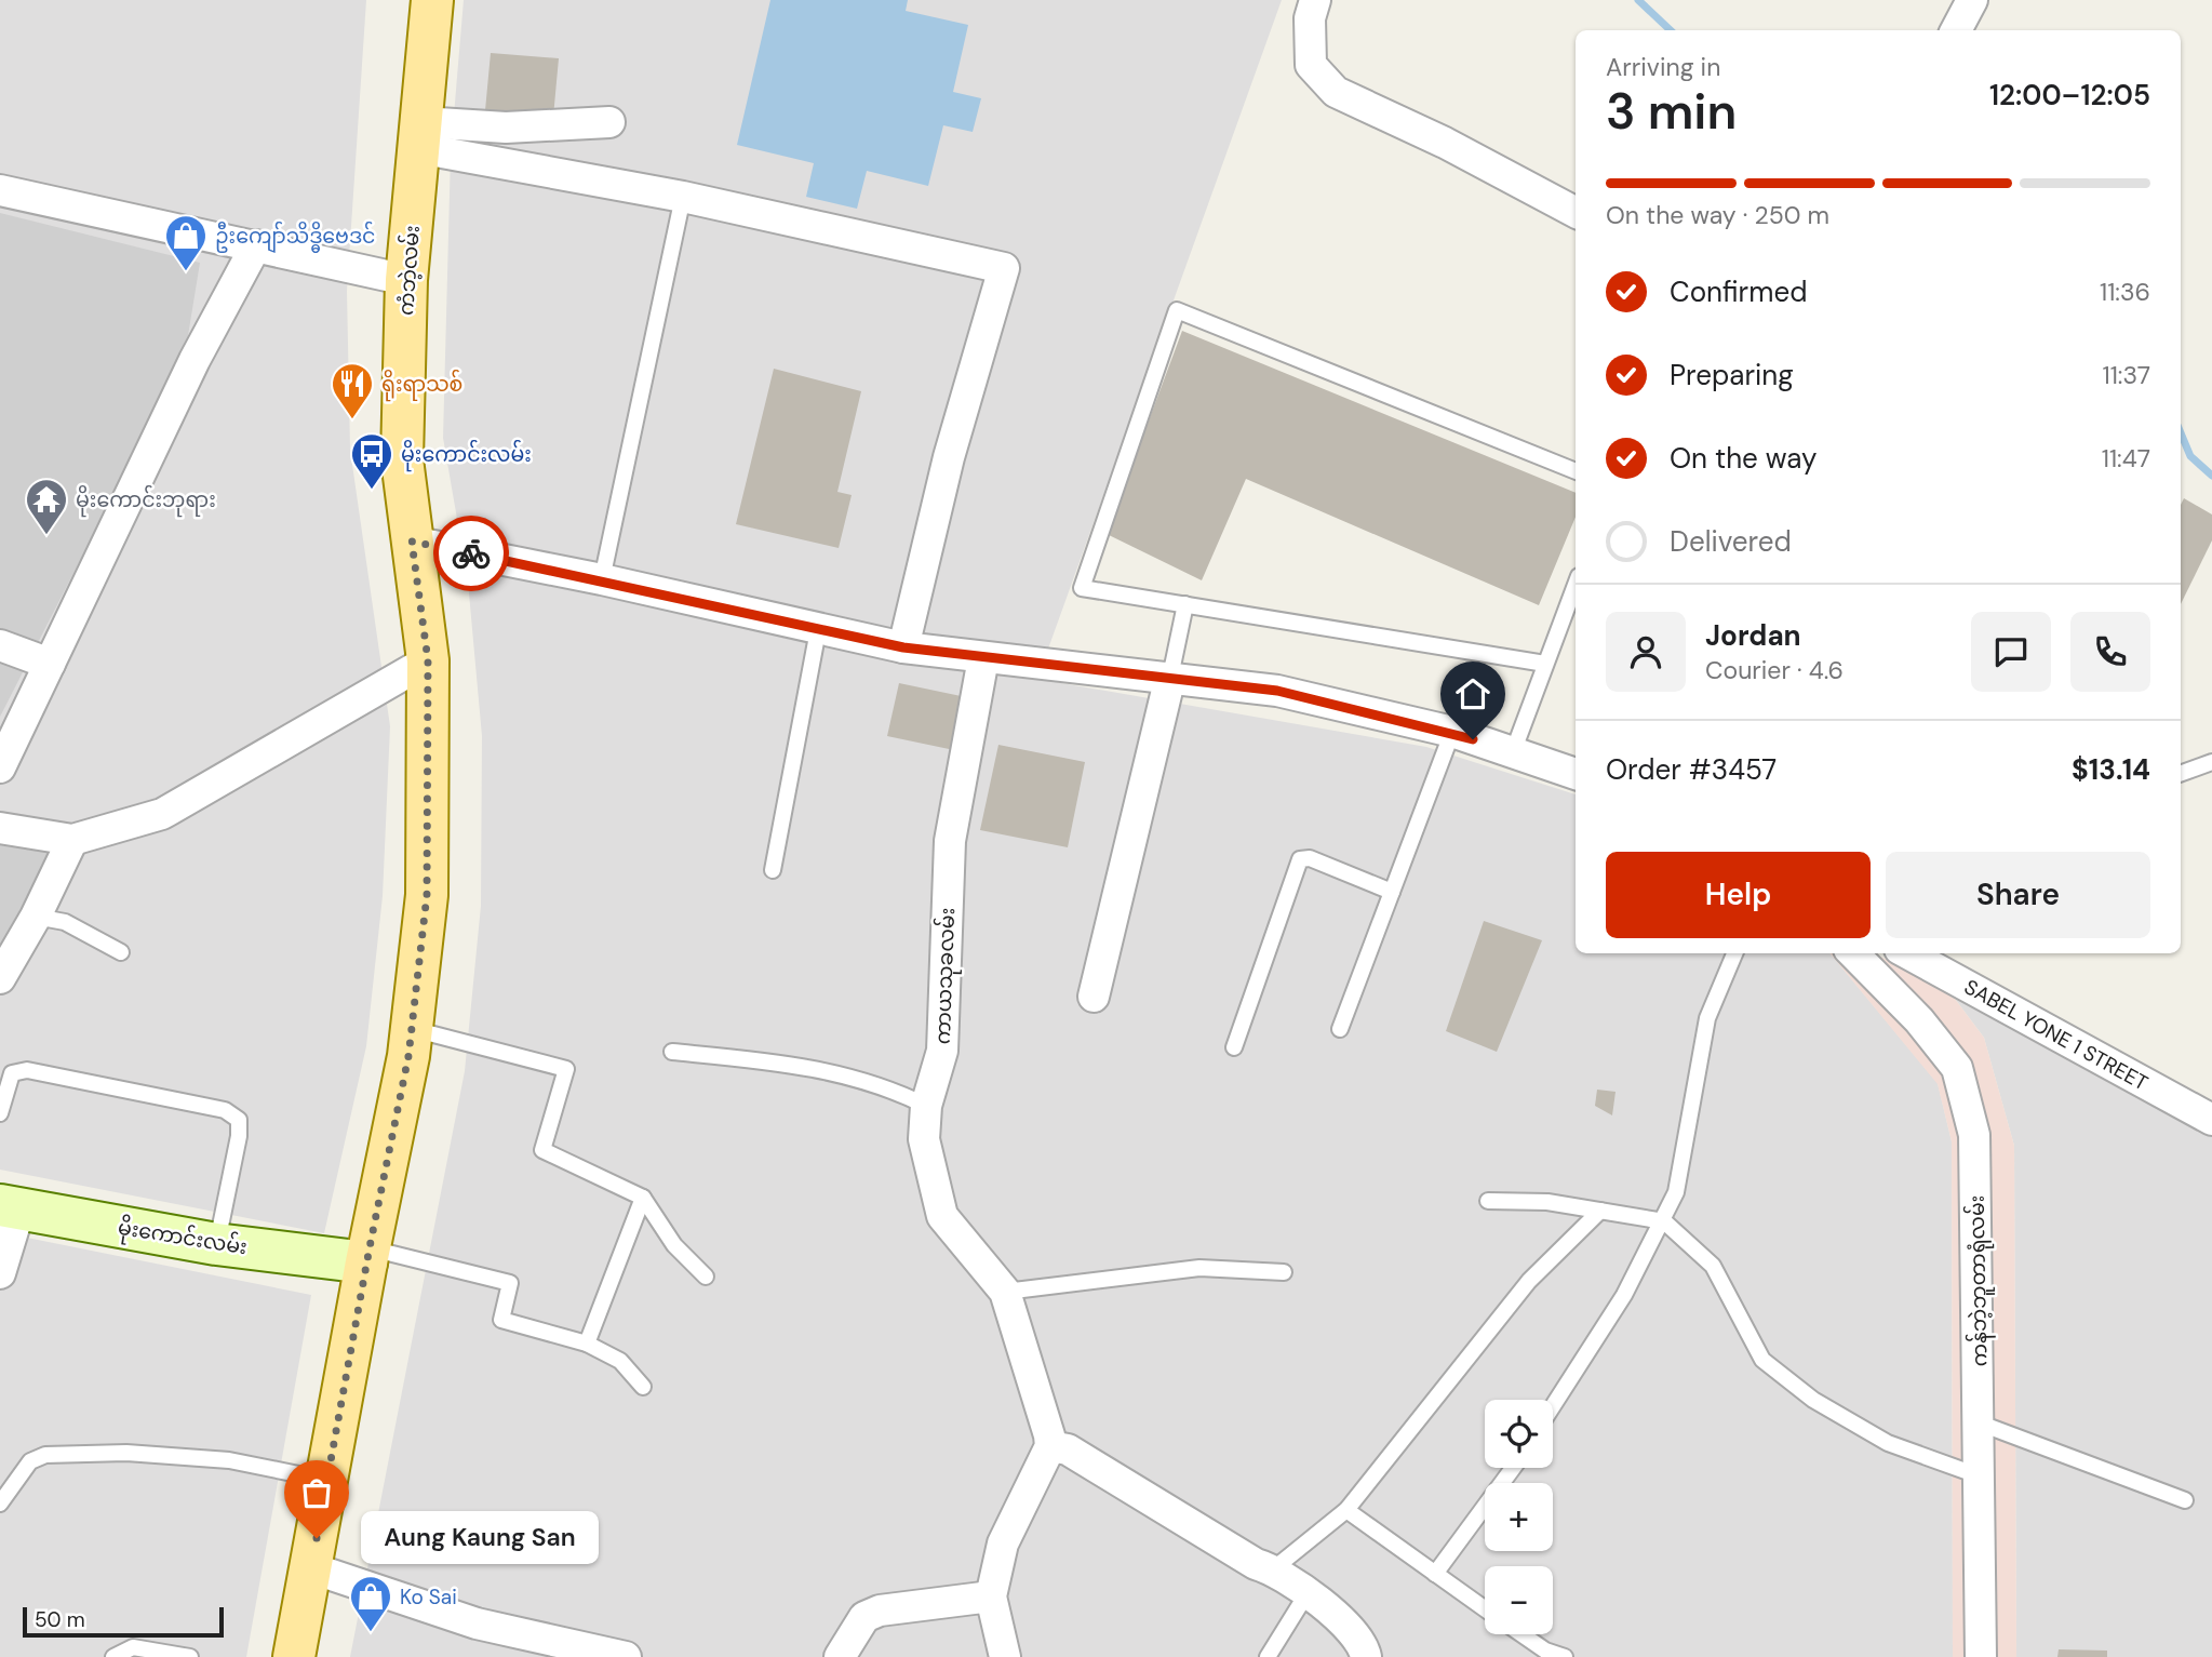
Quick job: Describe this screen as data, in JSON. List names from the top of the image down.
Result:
{
  "streets": {
    "main road": ["ကံဘဲ့လမ်း", "မိုးကောင်းလမ်း"],
    "street": ["ကာယသုခလမ်း", "SABEL YONE 1 STREET", "ကန်ဘဲ့ဘူတာရုံလမ်း"]
  },
  "crossings": [
    ["ကံဘဲ့လမ်း", "မိုးကောင်းလမ်း"]
  ],
  "places": {
    "shop": ["ဦးကျော်သိဒ္ဓိဗေဒင်", "Ko Sai"],
    "restaurant": ["ရိုးရာသစ်"],
    "bus stop": ["မိုးကောင်းလမ်း"],
    "temple": ["မိုးကောင်းဘုရား"],
    "other": ["Aung Kaung San"]
  },
  "scale_bar": "50 m",
  "page": {
    "heading": ["3 min", "Arriving in", "12:00–12:05"],
    "panel": [
      "Jordan",
      "Courier · 4.6",
      "Order #3457",
      "$13.14"
    ],
    "bar": "On the way · 250 m",
    "list": [
      ["Confirmed", "11:36"],
      ["Preparing", "11:37"],
      ["On the way", "11:47"],
      "Delivered"
    ],
    "buttons": ["Help", "Share"],
    "map_buttons": ["+", "−"],
    "bubble": "Aung Kaung San",
    "scale": "50 m"
  }
}
